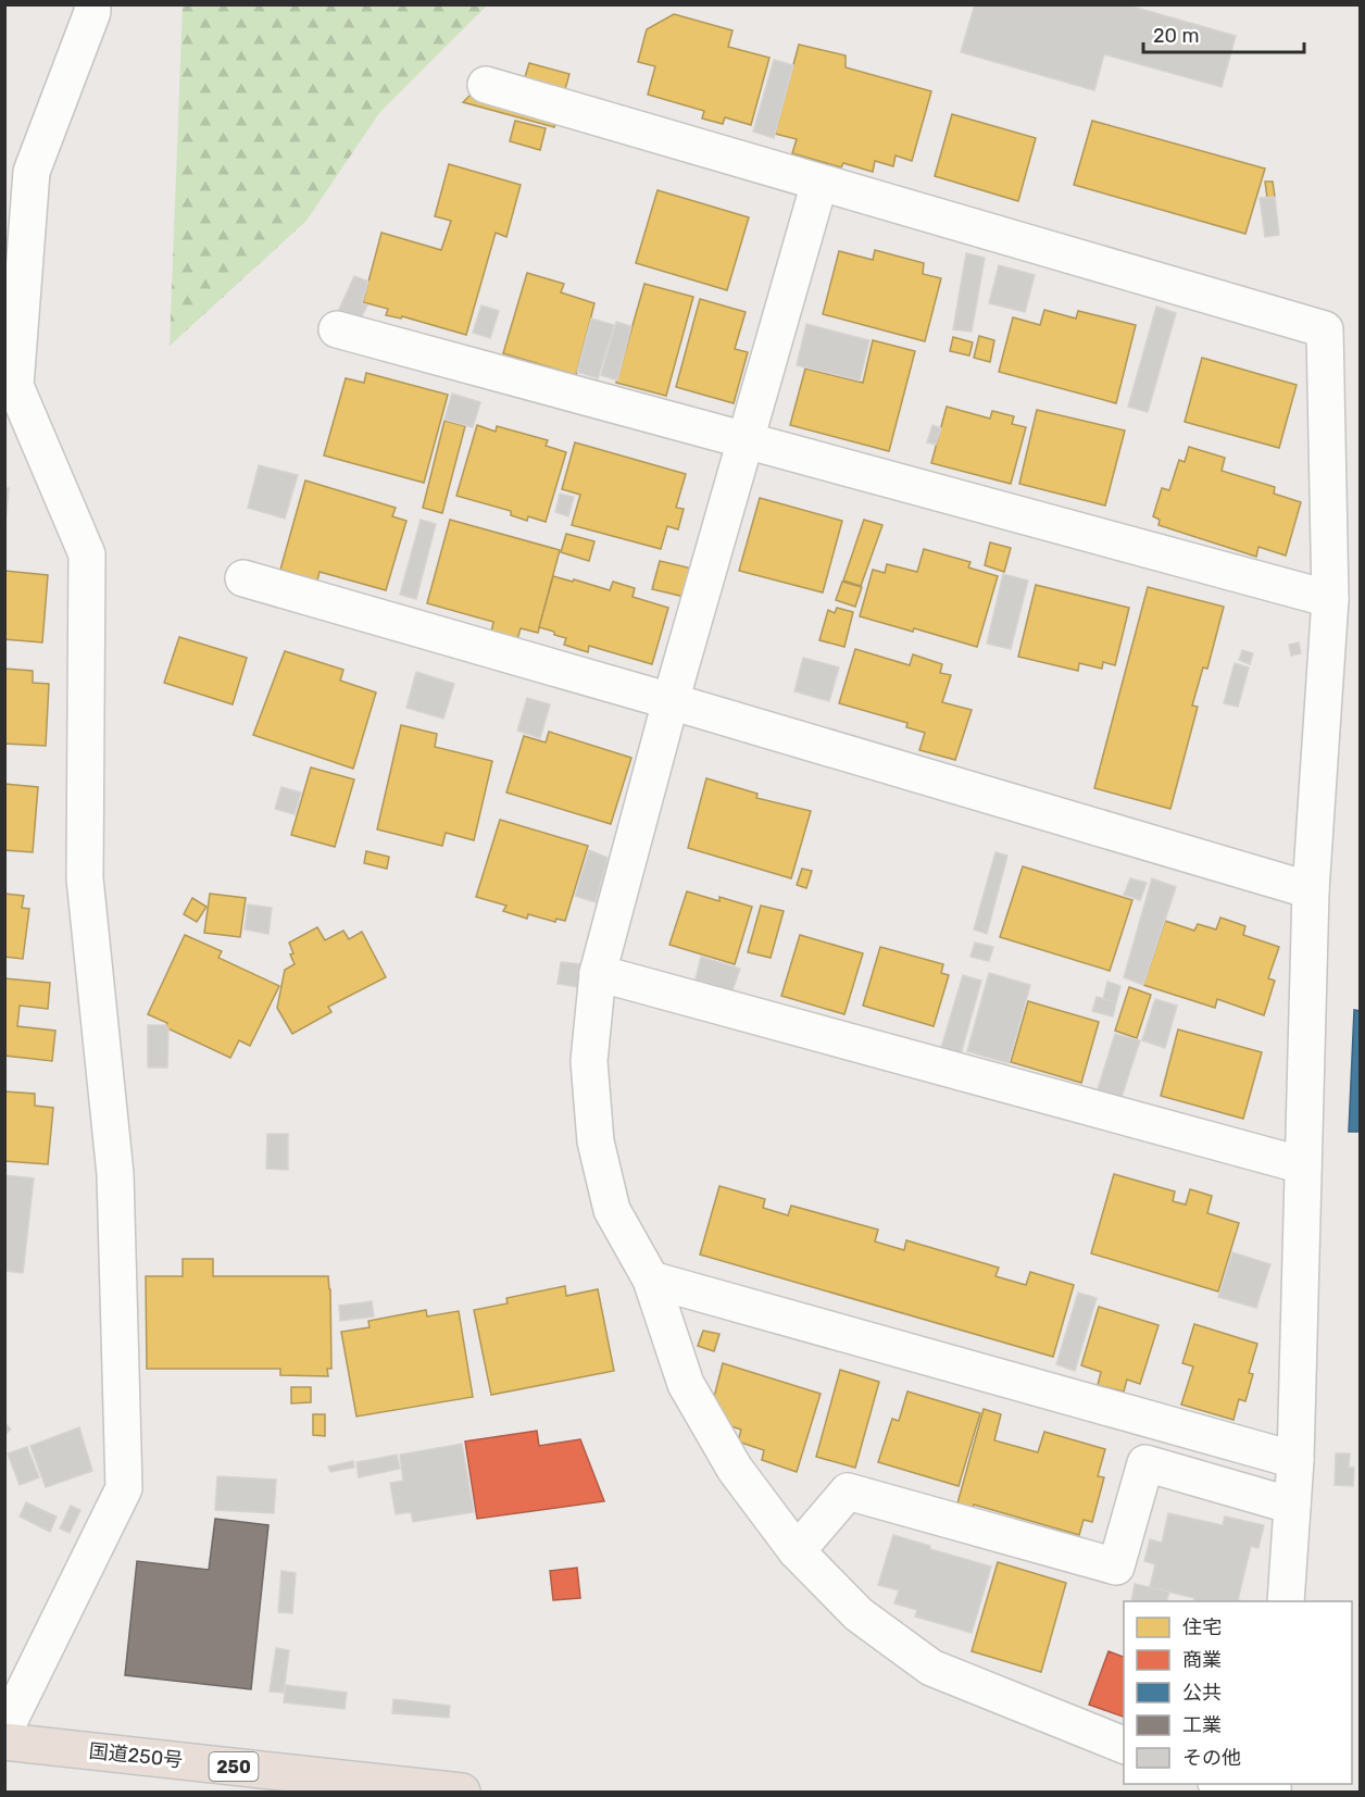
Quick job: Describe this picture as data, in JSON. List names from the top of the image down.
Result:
{
  "streets": {
    "highway": ["国道250号", "250"]
  },
  "legend": [
    "住宅",
    "商業",
    "公共",
    "工業",
    "その他"
  ],
  "scale_bar": "20 m"
}
